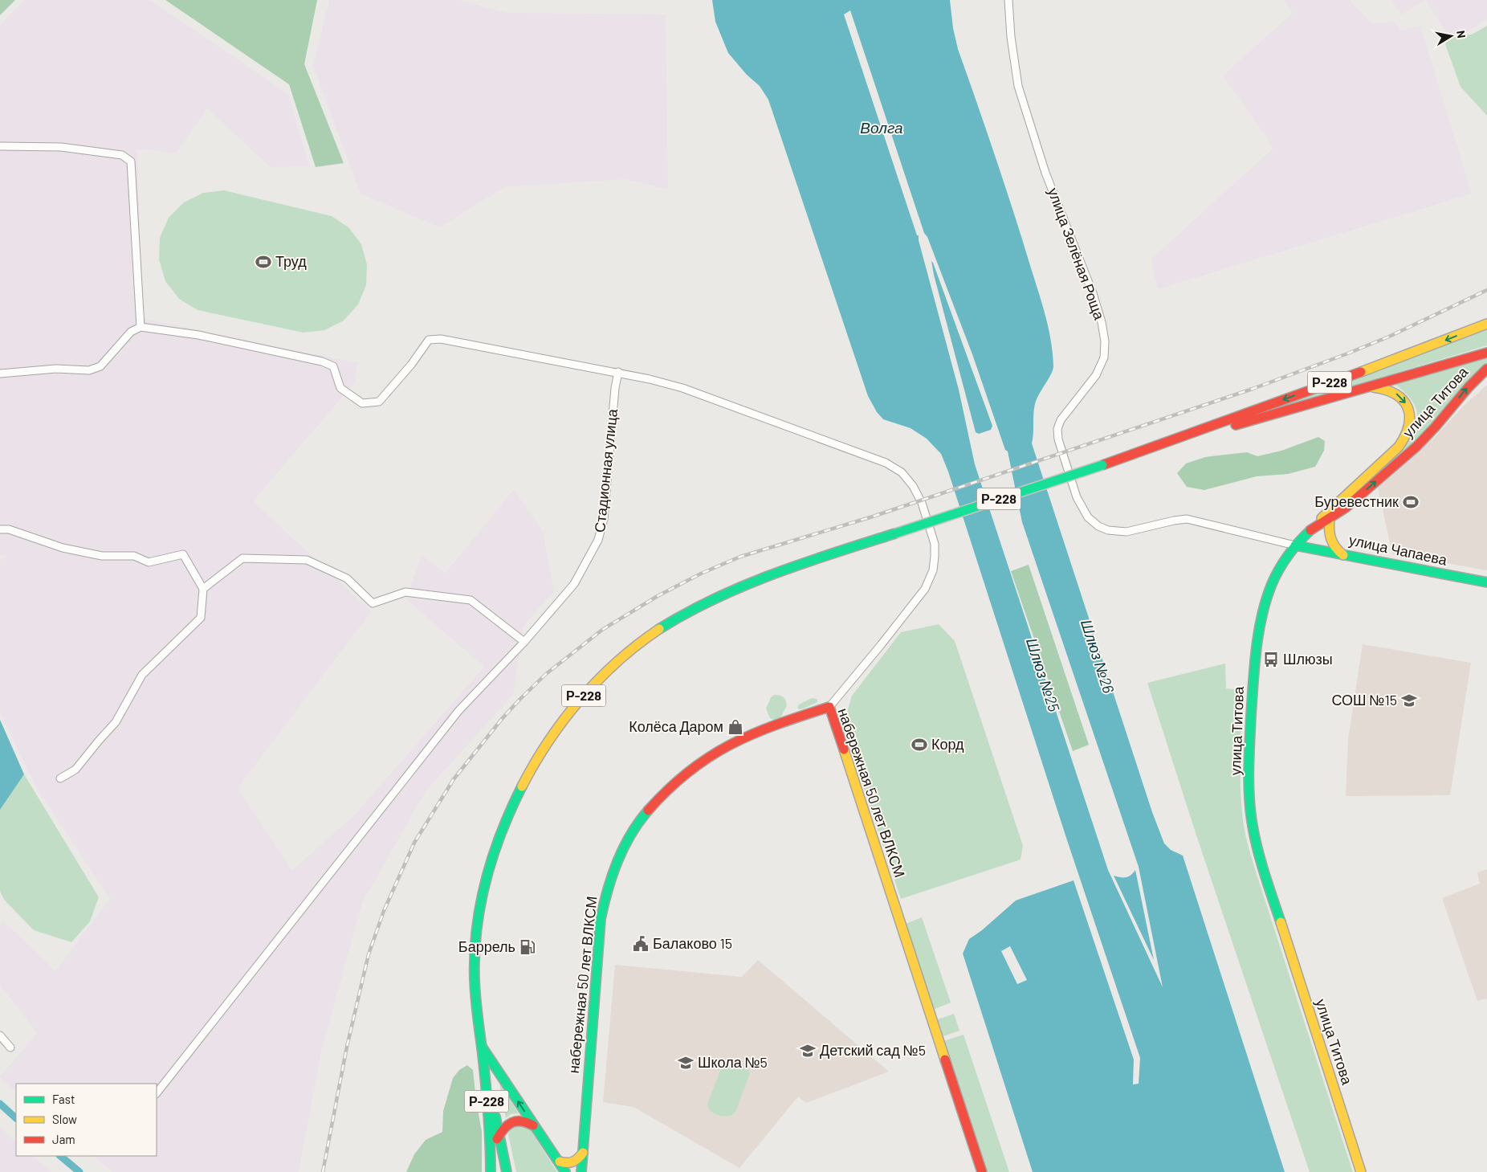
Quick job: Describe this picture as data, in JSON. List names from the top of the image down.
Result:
{
  "streets": {
    "main road": [
      "Р-228",
      "улица Титова",
      "улица Чапаева",
      "набережная 50 лет ВЛКСМ"
    ],
    "street": ["улица Зелёная Роща", "Стадионная улица"]
  },
  "crossings": [
    ["улица Зелёная Роща", "улица Титова"],
    ["улица Титова", "улица Чапаева"]
  ],
  "water": ["Волга", "Шлюз №26", "Шлюз №25"],
  "places": {
    "sports": ["Труд", "Буревестник", "Корд"],
    "bus stop": ["Шлюзы"],
    "school or university": ["СОШ №15", "Детский сад №5", "Школа №5"],
    "shop": ["Колёса Даром"],
    "public building": ["Балаково 15"],
    "fuel station": ["Баррель"]
  },
  "legend": ["Fast", "Slow", "Jam"],
  "north": "right"
}
